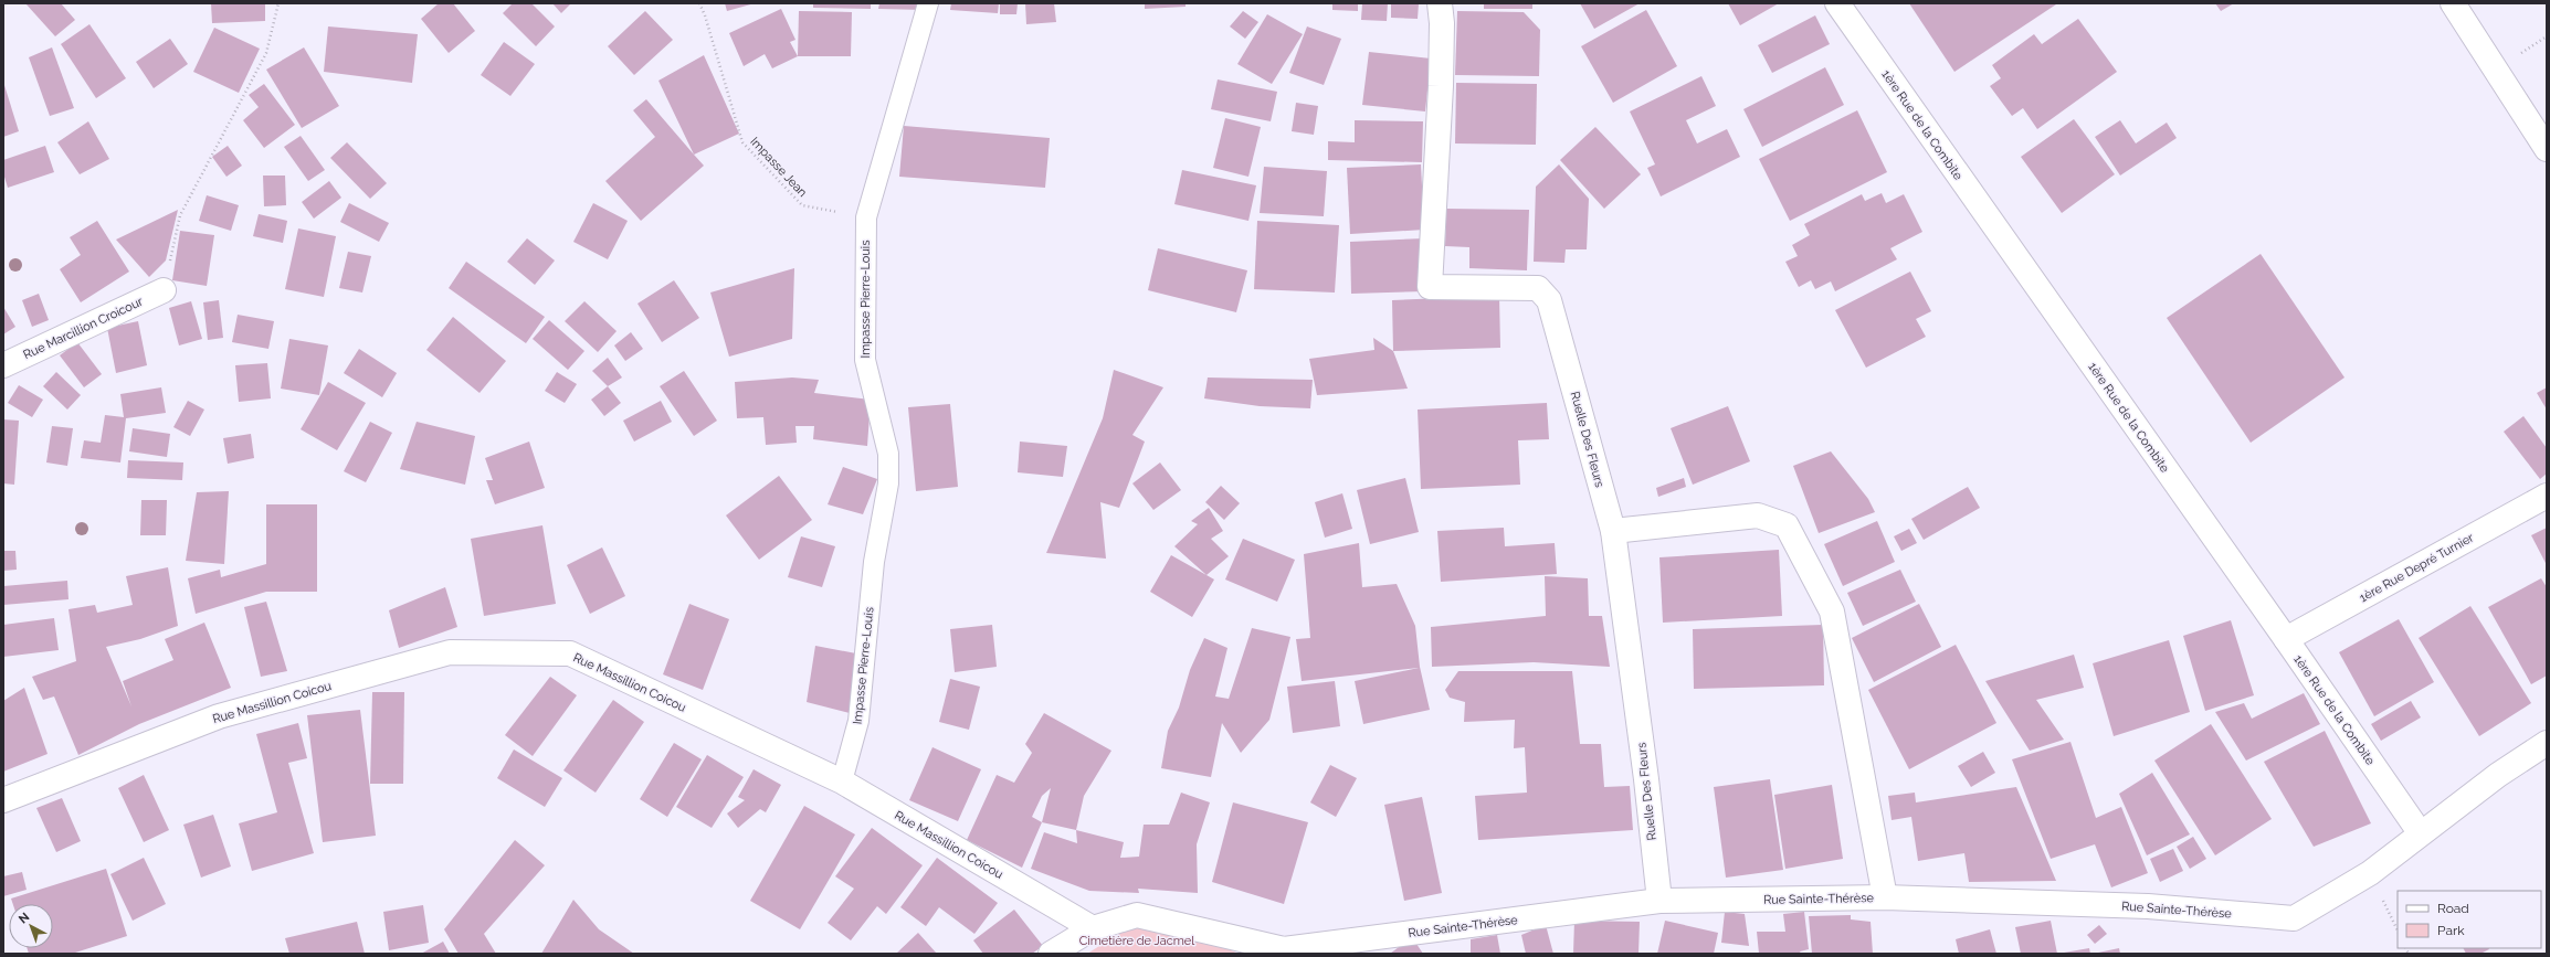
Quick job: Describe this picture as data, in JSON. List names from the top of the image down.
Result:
{
  "streets": {
    "street": [
      "1ère Rue de la Combite",
      "Rue Marcillion Croicour",
      "Ruelle Des Fleurs",
      "1ère Rue Depré Turnier",
      "Rue Massillion Coicou",
      "Rue Sainte-Thérèse"
    ],
    "lane": ["Impasse Pierre-Louis"],
    "path": ["Impasse Jean"]
  },
  "crossings": [
    ["1ère Rue de la Combite", "1ère Rue Depré Turnier"],
    ["1ère Rue de la Combite", "Rue Sainte-Thérèse"],
    ["Impasse Jean", "Impasse Pierre-Louis"],
    ["Impasse Pierre-Louis", "Rue Massillion Coicou"],
    ["Ruelle Des Fleurs", "Rue Sainte-Thérèse"],
    ["Rue Massillion Coicou", "Rue Sainte-Thérèse"]
  ],
  "parks": ["Cimetière de Jacmel"],
  "legend": ["Road", "Park"],
  "north": "top left"
}
